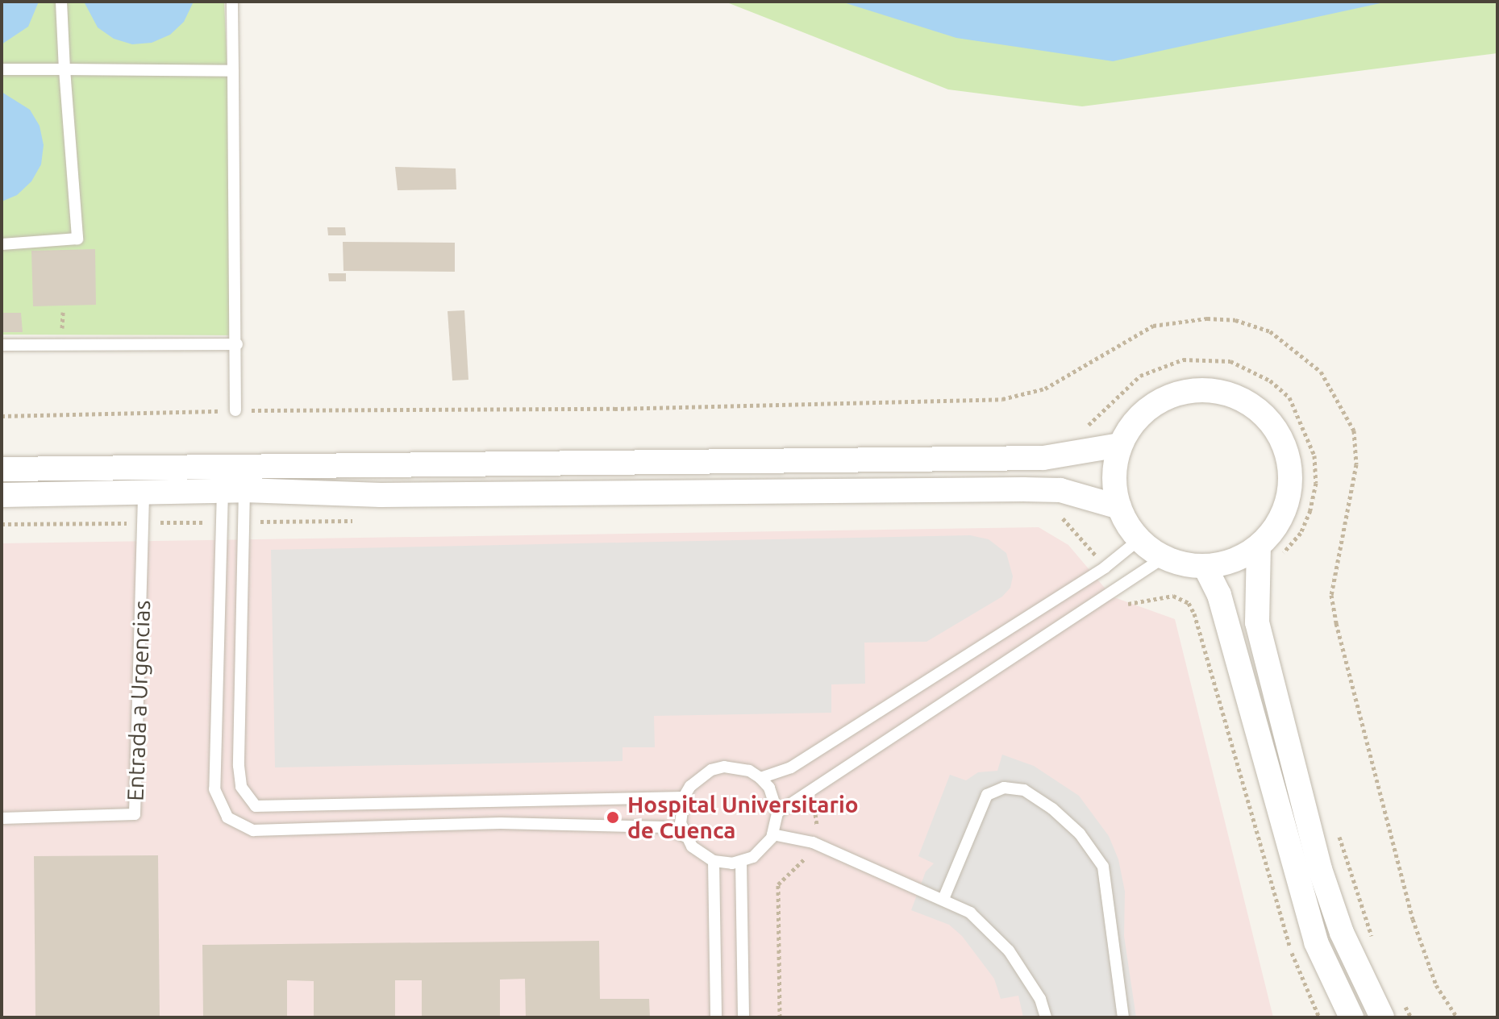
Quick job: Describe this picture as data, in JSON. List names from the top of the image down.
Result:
{
  "streets": {
    "lane": ["Entrada a Urgencias"]
  },
  "places": ["Hospital Universitario de Cuenca"]
}
